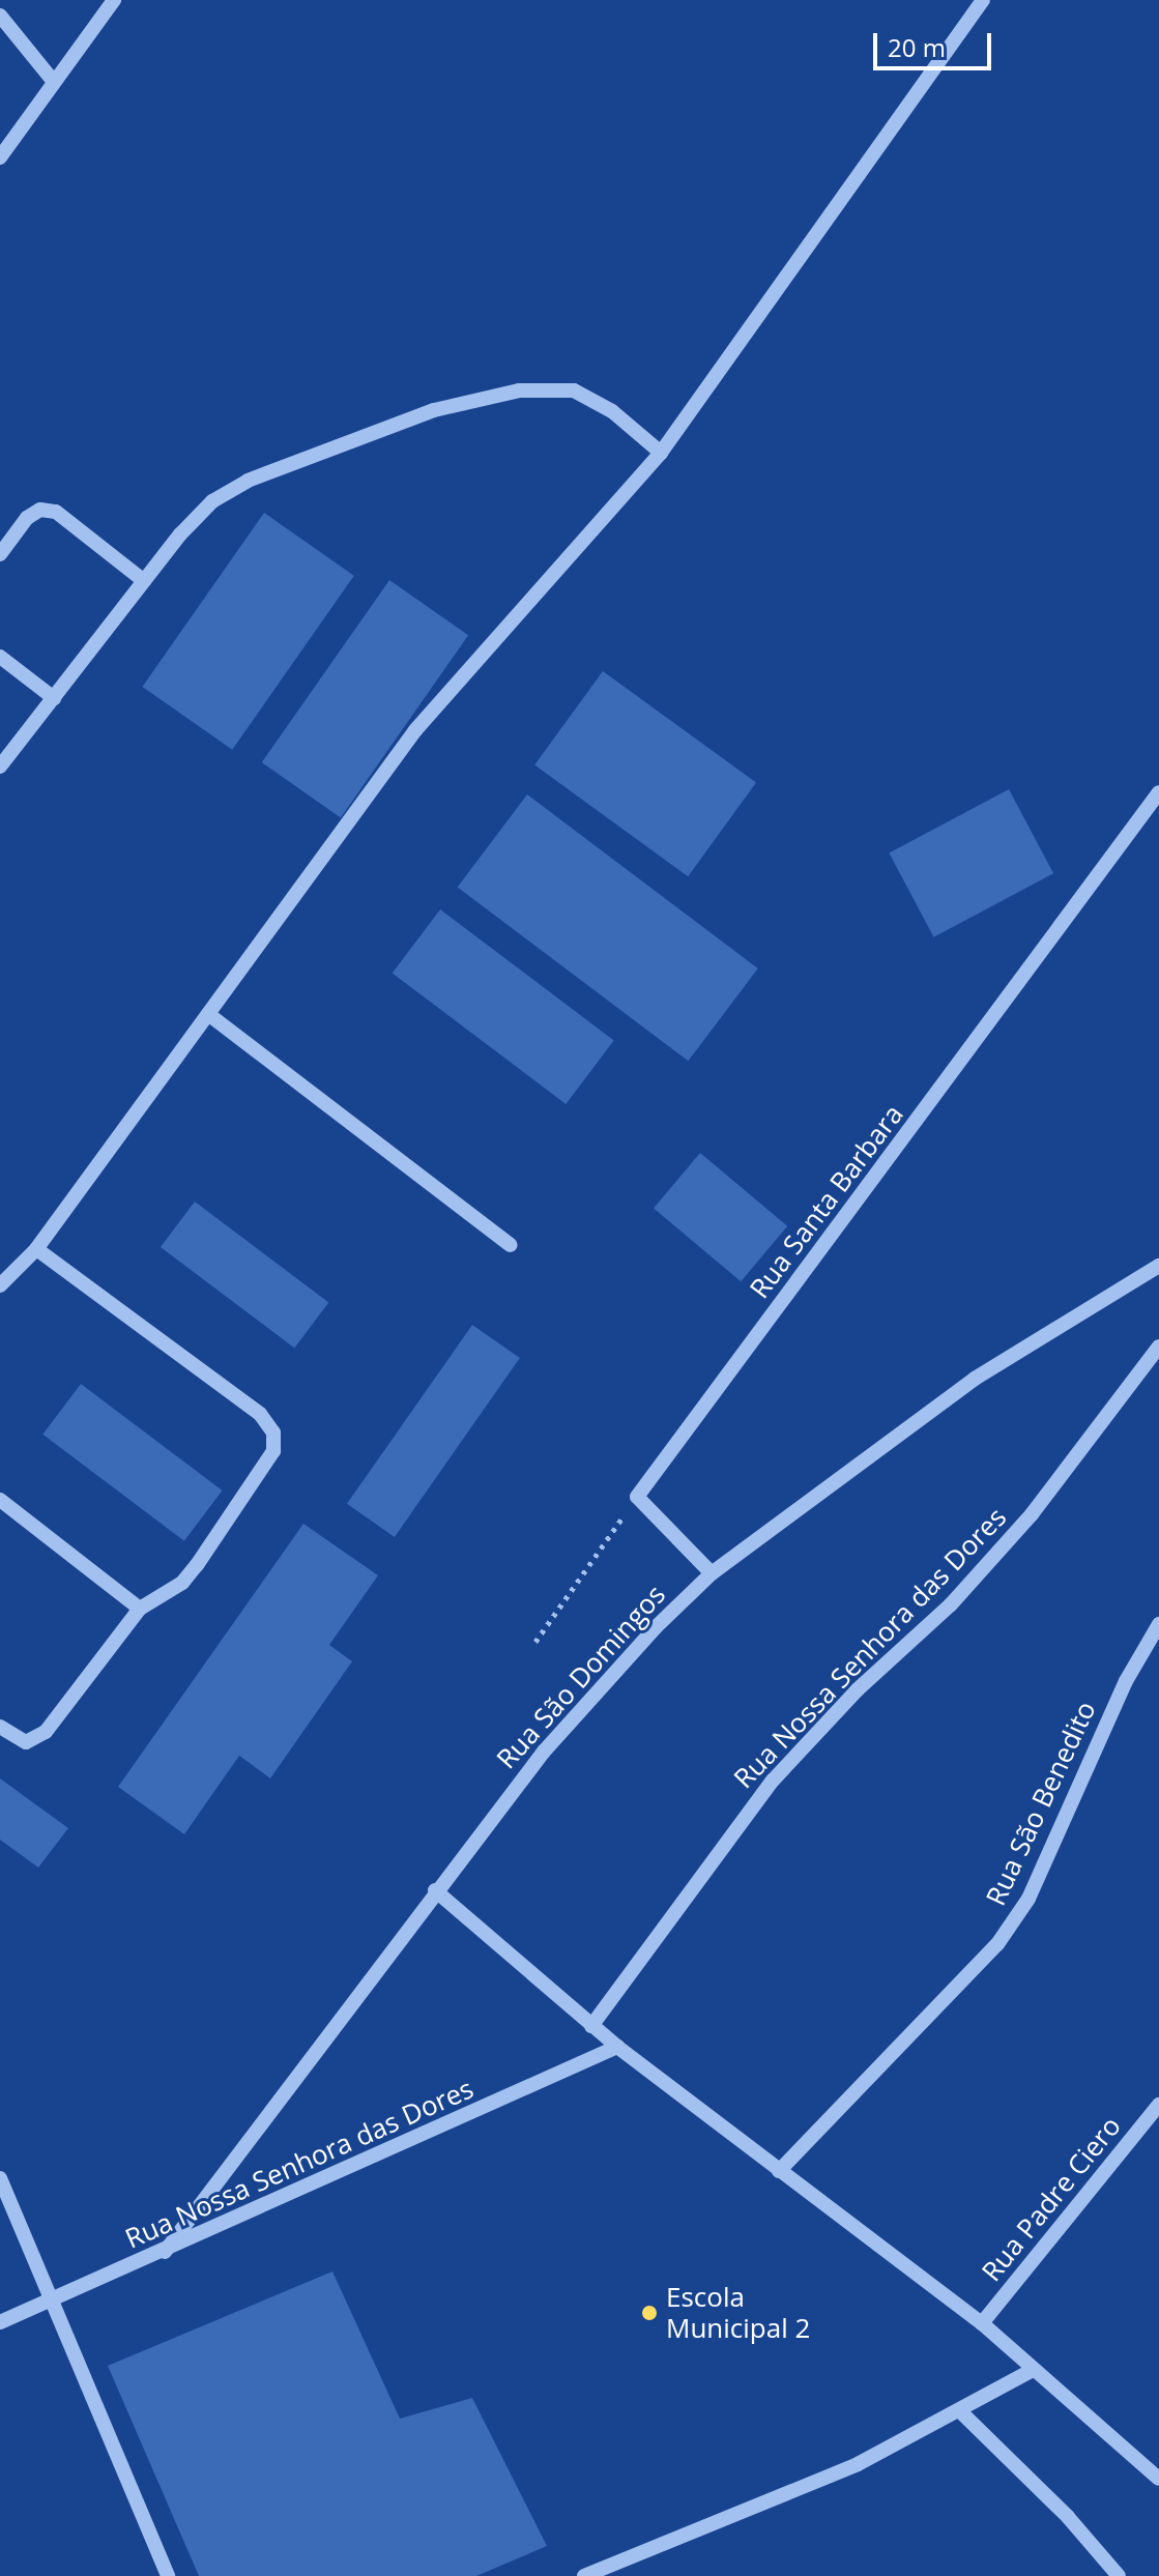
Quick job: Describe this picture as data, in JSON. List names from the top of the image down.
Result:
{
  "streets": {
    "street": [
      "Rua Santa Barbara",
      "Rua Nossa Senhora das Dores",
      "Rua São Domingos",
      "Rua São Benedito",
      "Rua Padre Ciero"
    ]
  },
  "crossings": [
    ["Rua Nossa Senhora das Dores", "Rua São Domingos"]
  ],
  "places": ["Escola Municipal 2"],
  "scale_bar": "20 m"
}
